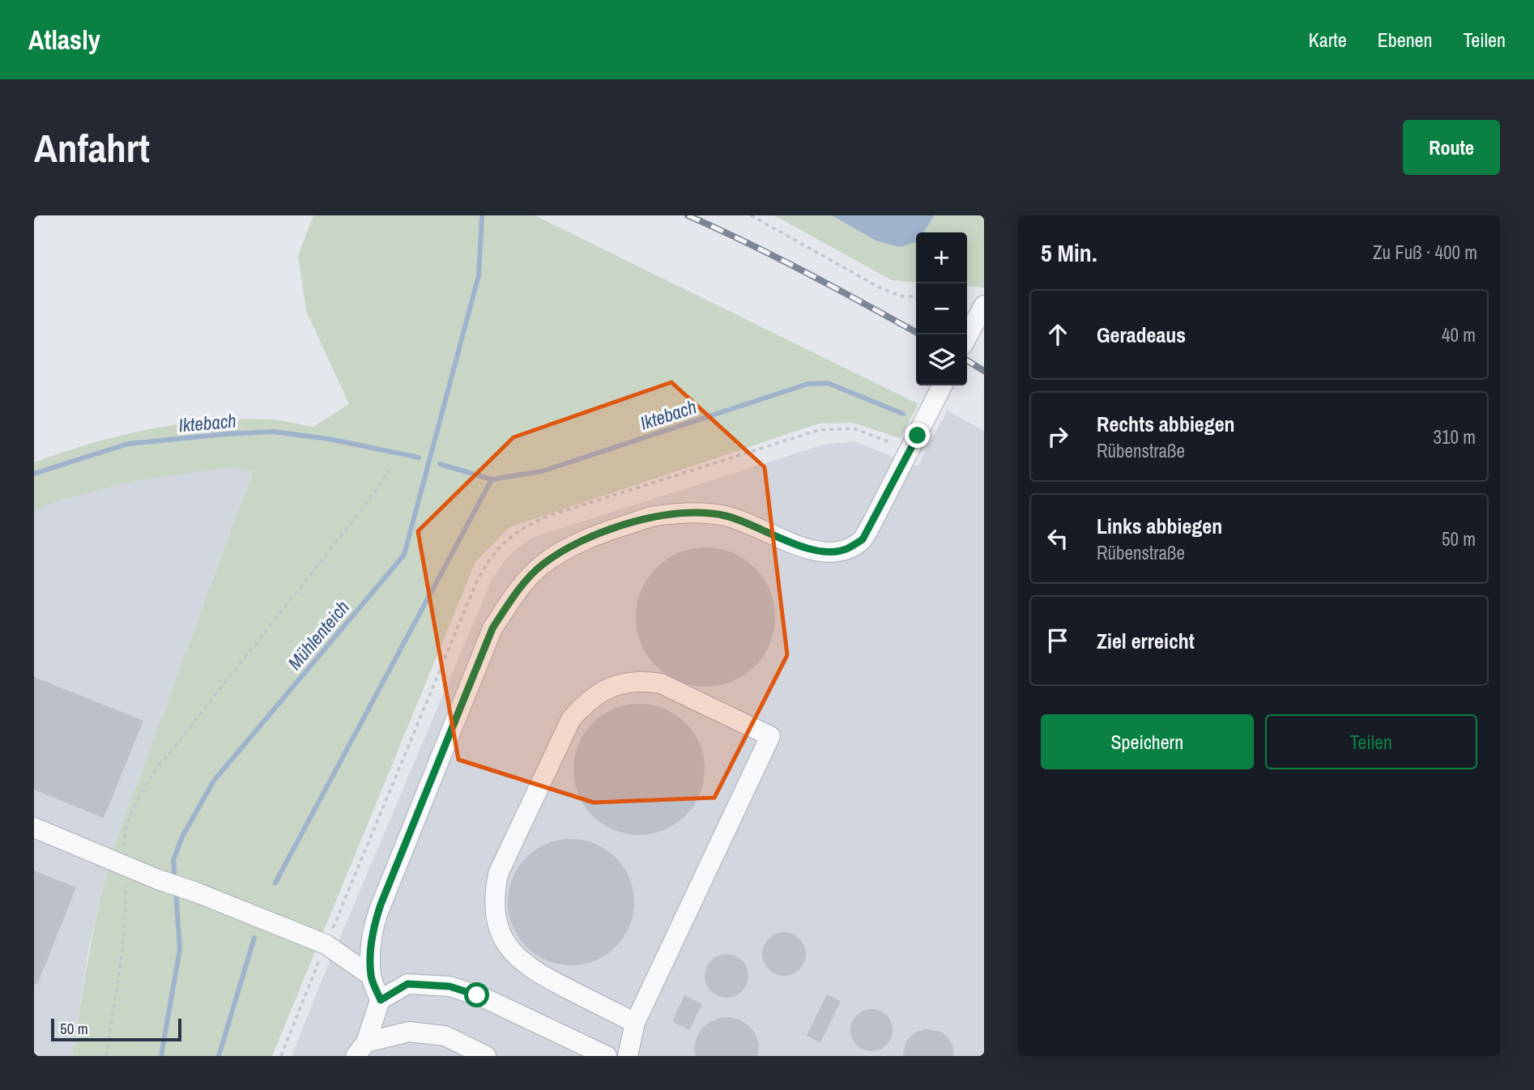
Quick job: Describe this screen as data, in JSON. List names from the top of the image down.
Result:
{
  "water": ["Iktebach", "Mühlenteich"],
  "scale_bar": "50 m",
  "page": {
    "header": "Atlasly",
    "nav": ["Karte", "Ebenen", "Teilen"],
    "buttons": [
      "Route",
      ["Speichern", "Teilen"]
    ],
    "title": "Anfahrt",
    "heading": ["5 Min.", "Zu Fuß · 400 m"],
    "map_buttons": ["+", "−"],
    "list": [
      ["Geradeaus", "40 m"],
      ["Rechts abbiegen", "Rübenstraße", "310 m"],
      ["Links abbiegen", "Rübenstraße", "50 m"],
      "Ziel erreicht"
    ],
    "scale": "50 m"
  }
}
